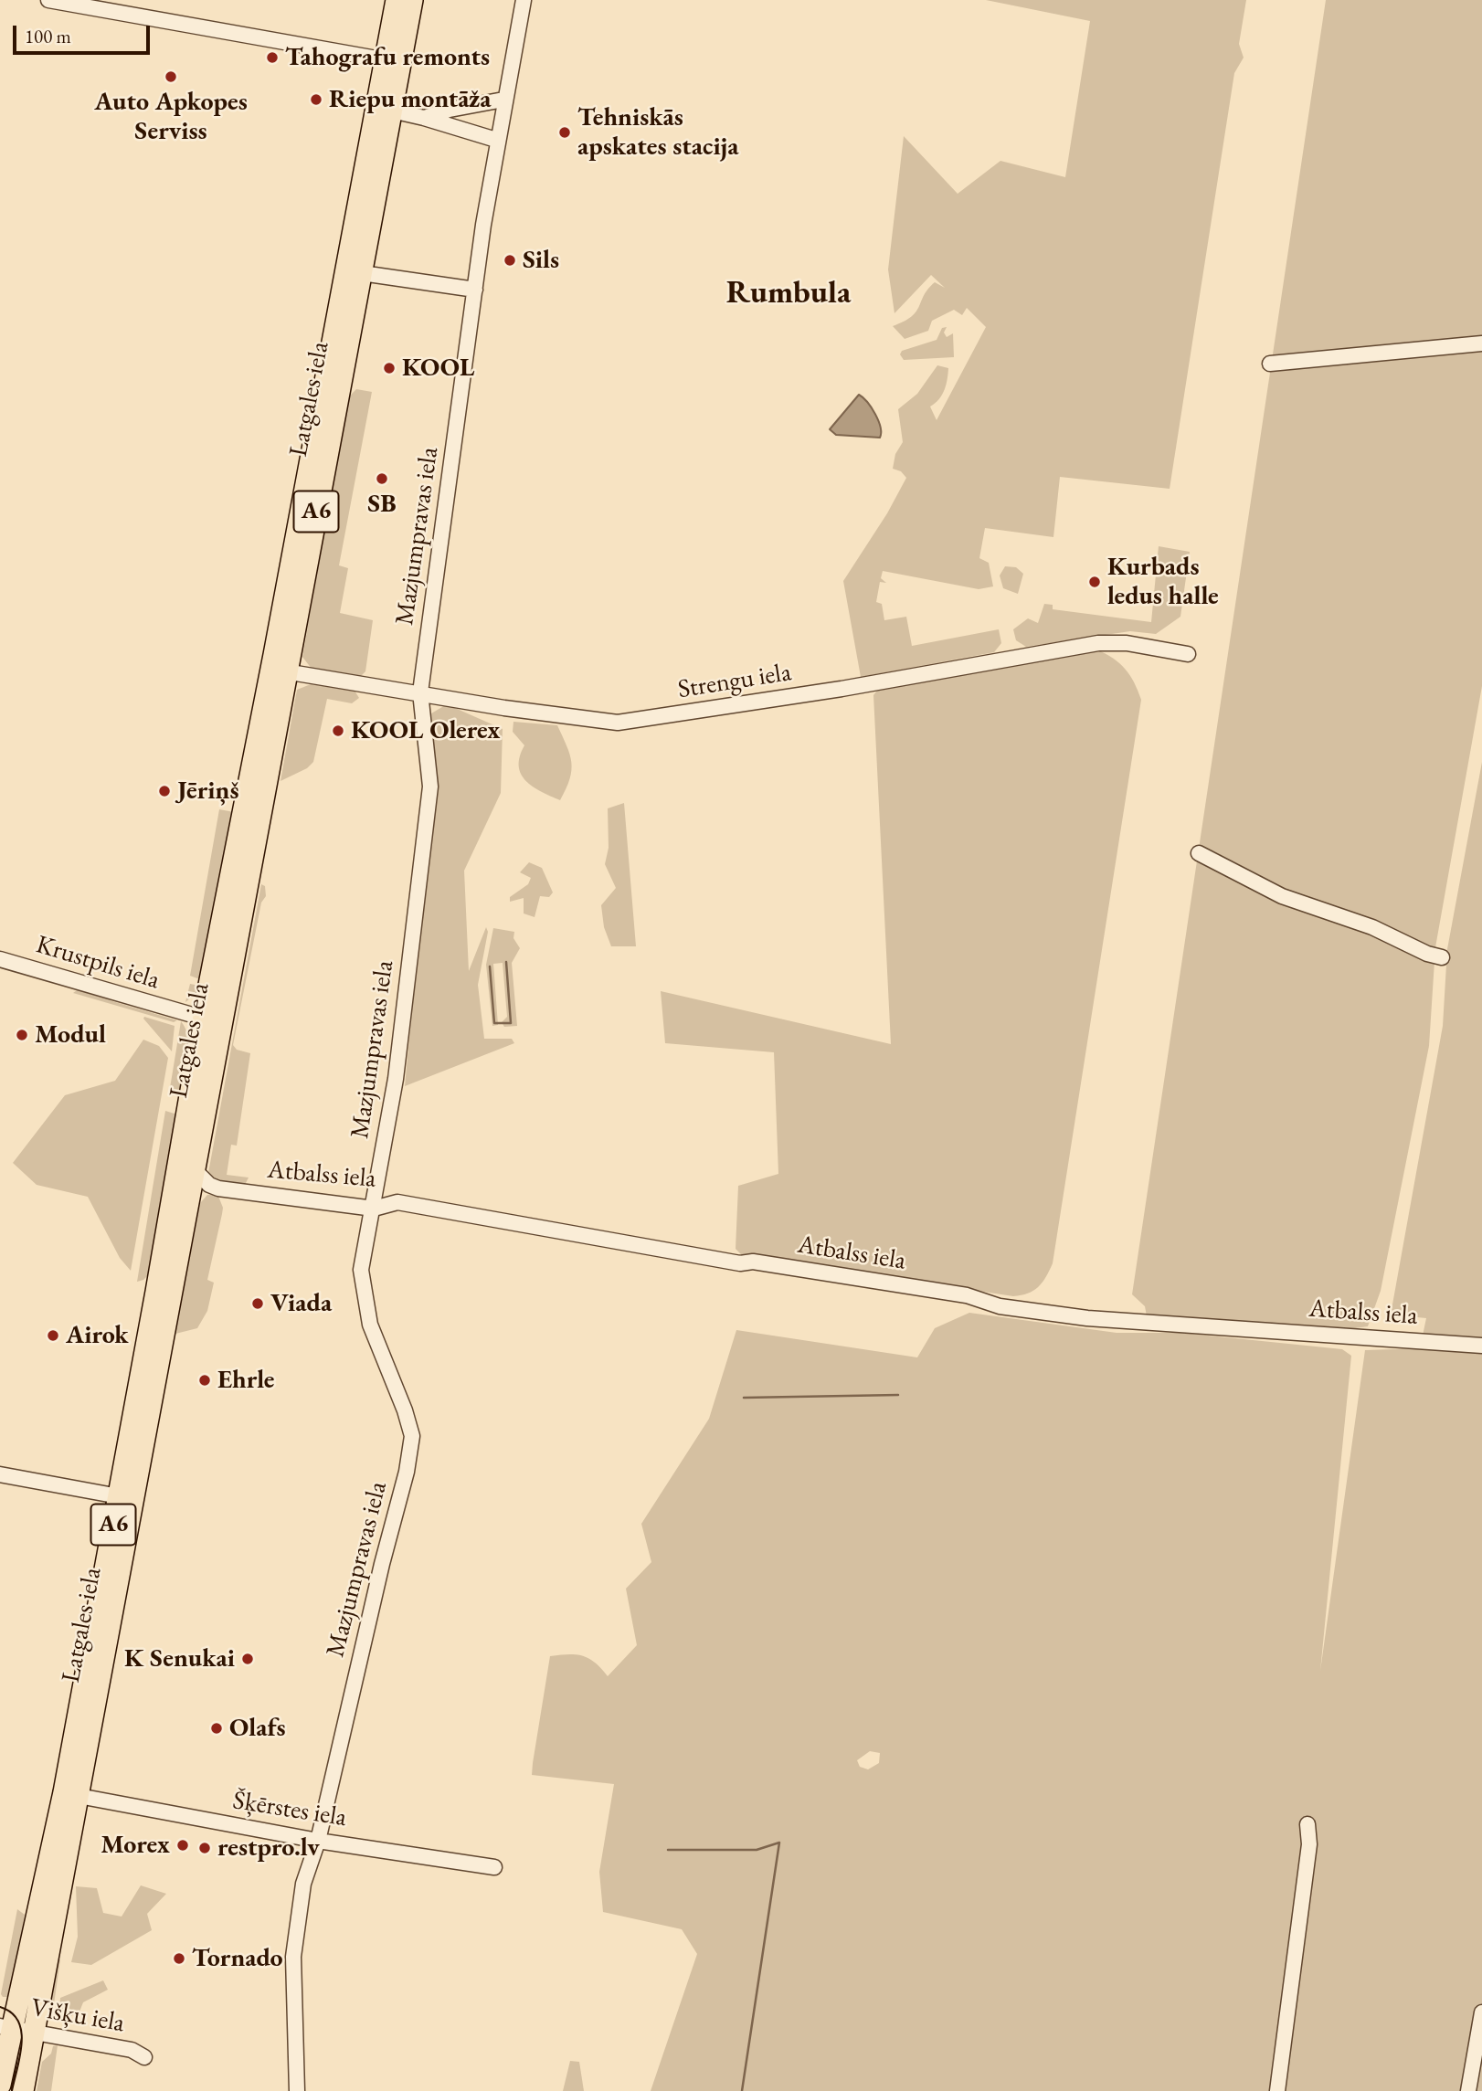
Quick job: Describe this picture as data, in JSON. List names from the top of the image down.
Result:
{
  "streets": {
    "highway": ["Latgales iela", "A6"],
    "street": [
      "Mazjumpravas iela",
      "Strengu iela",
      "Krustpils iela",
      "Atbalss iela",
      "Šķērstes iela",
      "Višķu iela"
    ]
  },
  "crossings": [
    ["Latgales iela", "Strengu iela"],
    ["Latgales iela", "Krustpils iela"],
    ["Latgales iela", "Šķērstes iela"],
    ["Latgales iela", "Višķu iela"],
    ["Mazjumpravas iela", "Strengu iela"],
    ["Mazjumpravas iela", "Atbalss iela"],
    ["Mazjumpravas iela", "Šķērstes iela"]
  ],
  "districts": ["Rumbula"],
  "places": [
    "Tahografu remonts",
    "Auto Apkopes Serviss",
    "Riepu montāža",
    "Tehniskās apskates stacija",
    "Sils",
    "KOOL",
    "SB",
    "Kurbads ledus halle",
    "KOOL Olerex",
    "Jēriņš",
    "Modul",
    "Viada",
    "Airok",
    "Ehrle",
    "K Senukai",
    "Olafs",
    "Morex",
    "restpro.lv",
    "Tornado"
  ],
  "scale_bar": "100 m"
}
